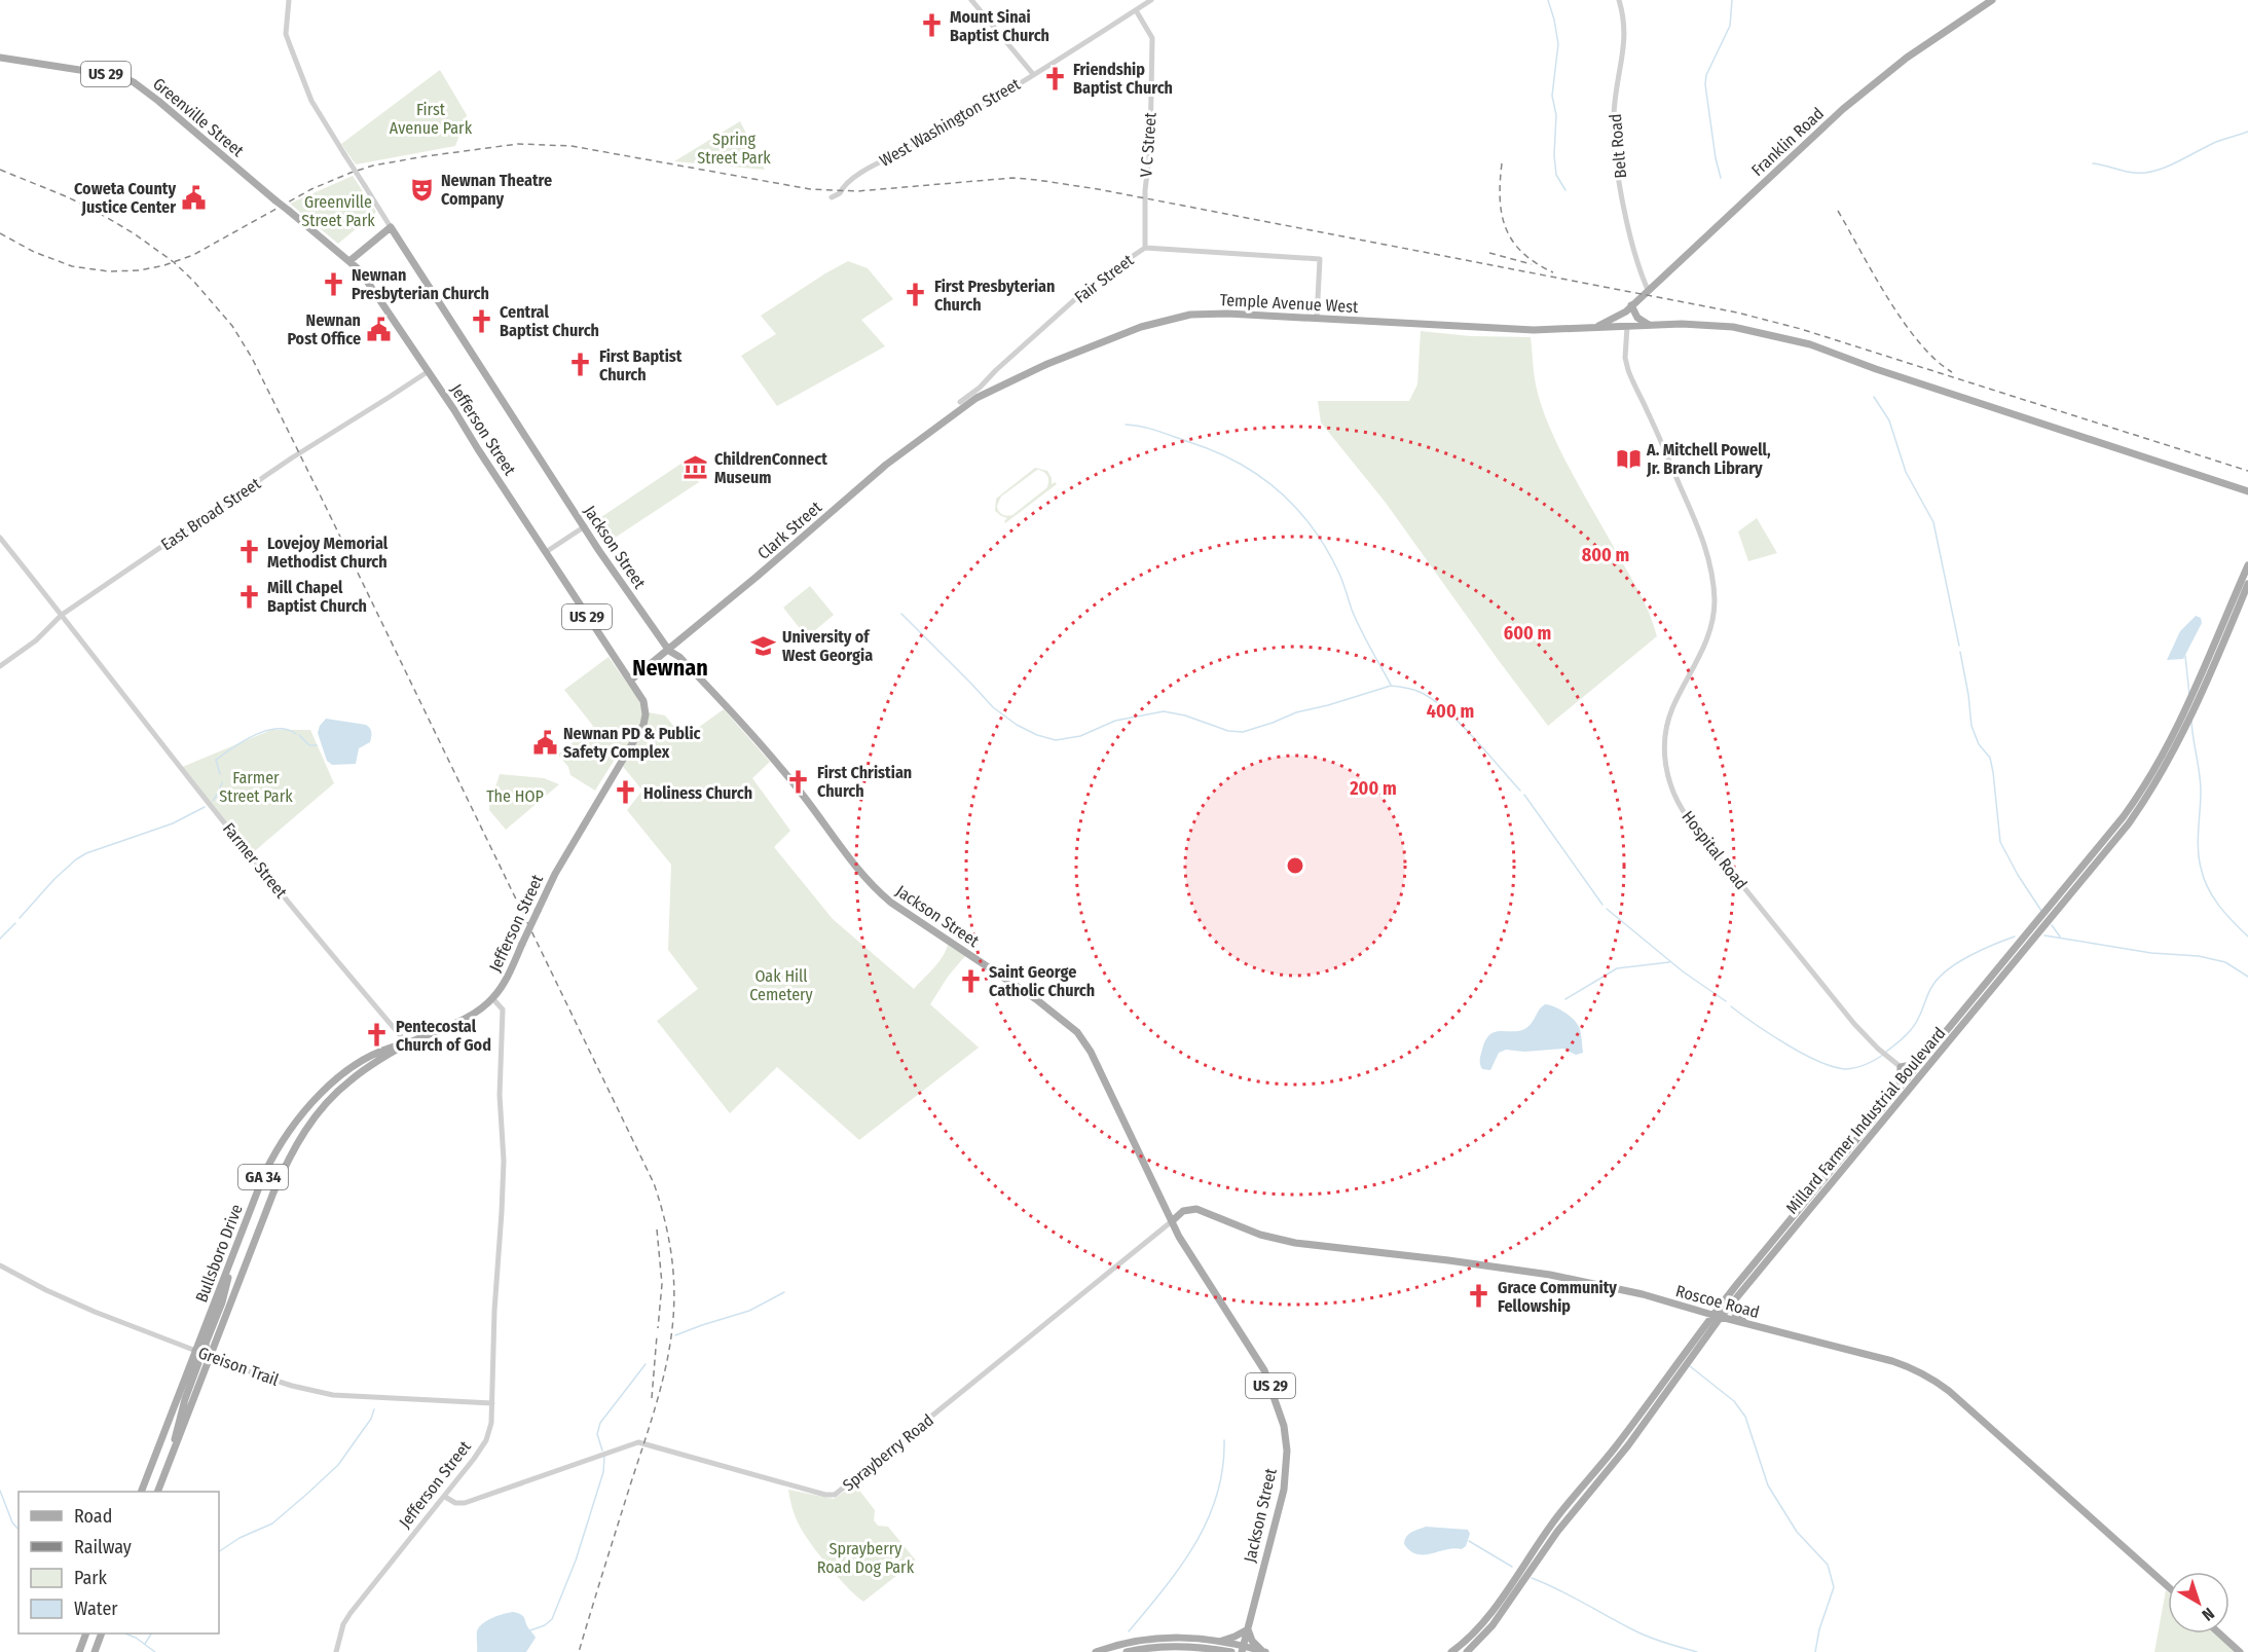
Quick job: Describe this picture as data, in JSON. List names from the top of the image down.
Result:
{
  "streets": {
    "main road": [
      "US 29",
      "Greenville Street",
      "Franklin Road",
      "Temple Avenue West",
      "Jefferson Street",
      "Clark Street",
      "Jackson Street",
      "Millard Farmer Industrial Boulevard",
      "GA 34",
      "Bullsboro Drive",
      "Roscoe Road"
    ],
    "street": [
      "West Washington Street",
      "V C Street",
      "Belt Road",
      "Fair Street",
      "East Broad Street",
      "Hospital Road",
      "Farmer Street",
      "Greison Trail",
      "Sprayberry Road"
    ]
  },
  "crossings": [
    ["Greenville Street", "Jefferson Street"],
    ["West Washington Street", "V C Street"],
    ["Franklin Road", "Belt Road"],
    ["Franklin Road", "Temple Avenue West"],
    ["V C Street", "Fair Street"],
    ["Fair Street", "Temple Avenue West"],
    ["Fair Street", "Clark Street"],
    ["Temple Avenue West", "Clark Street"],
    ["Temple Avenue West", "Hospital Road"],
    ["Jefferson Street", "East Broad Street"],
    ["Jefferson Street", "Clark Street"],
    ["Jefferson Street", "Bullsboro Drive"],
    ["Jefferson Street", "Greison Trail"],
    ["Jefferson Street", "Sprayberry Road"],
    ["East Broad Street", "Farmer Street"],
    ["Clark Street", "Jackson Street"],
    ["Jackson Street", "Roscoe Road"],
    ["Jackson Street", "Sprayberry Road"],
    ["Hospital Road", "Millard Farmer Industrial Boulevard"],
    ["Farmer Street", "Bullsboro Drive"],
    ["Millard Farmer Industrial Boulevard", "Roscoe Road"],
    ["Bullsboro Drive", "Greison Trail"],
    ["Roscoe Road", "Sprayberry Road"]
  ],
  "districts": ["Newnan"],
  "parks": [
    "First Avenue Park",
    "Spring Street Park",
    "Greenville Street Park",
    "Farmer Street Park",
    "The HOP",
    "Oak Hill Cemetery",
    "Sprayberry Road Dog Park"
  ],
  "places": {
    "church": [
      "Mount Sinai Baptist Church",
      "Friendship Baptist Church",
      "Newnan Presbyterian Church",
      "First Presbyterian Church",
      "Central Baptist Church",
      "First Baptist Church",
      "Lovejoy Memorial Methodist Church",
      "Mill Chapel Baptist Church",
      "First Christian Church",
      "Holiness Church",
      "Saint George Catholic Church",
      "Pentecostal Church of God",
      "Grace Community Fellowship"
    ],
    "theatre": ["Newnan Theatre Company"],
    "public building": ["Coweta County Justice Center", "Newnan Post Office", "Newnan PD & Public Safety Complex"],
    "library": ["A. Mitchell Powell, Jr. Branch Library"],
    "museum": ["ChildrenConnect Museum"],
    "school or university": ["University of West Georgia"]
  },
  "legend": [
    "Road",
    "Railway",
    "Park",
    "Water"
  ],
  "north": "bottom right",
  "rings": [
    "800 m",
    "600 m",
    "400 m",
    "200 m"
  ]
}
